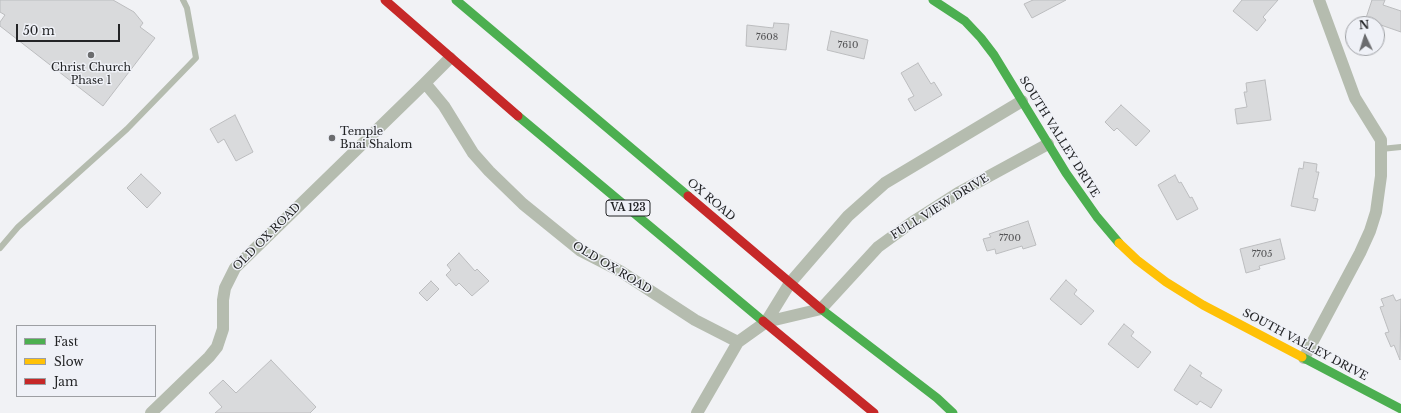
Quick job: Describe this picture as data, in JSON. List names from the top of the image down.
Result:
{
  "streets": {
    "main road": ["SOUTH VALLEY DRIVE", "OX ROAD", "VA 123"],
    "street": ["FULL VIEW DRIVE", "OLD OX ROAD"]
  },
  "crossings": [
    ["SOUTH VALLEY DRIVE", "FULL VIEW DRIVE"],
    ["OX ROAD", "FULL VIEW DRIVE"],
    ["VA 123", "OLD OX ROAD"]
  ],
  "places": ["Christ Church Phase 1", "Temple Bnai Shalom"],
  "house_numbers": [
    "7608",
    "7610",
    "7700",
    "7705"
  ],
  "legend": ["Fast", "Slow", "Jam"],
  "scale_bar": "50 m",
  "north": "top"
}
